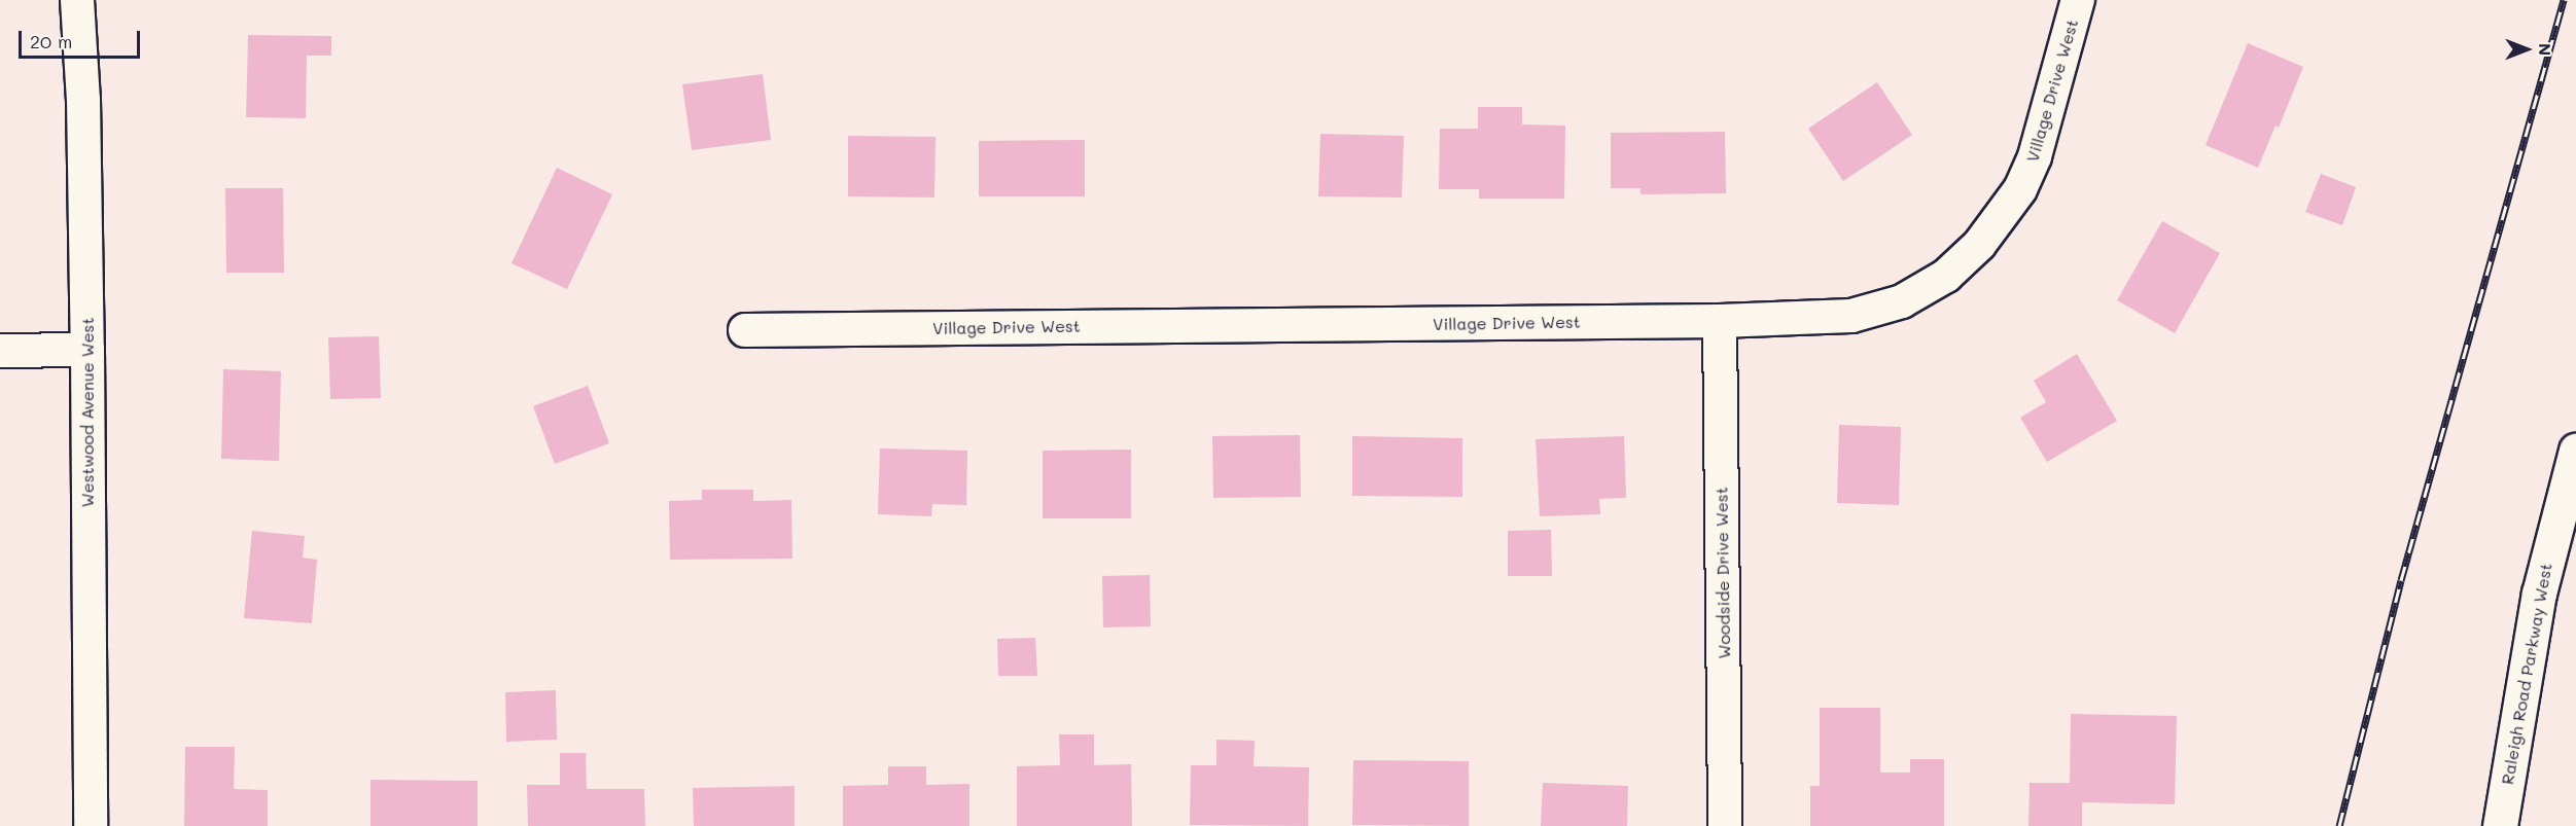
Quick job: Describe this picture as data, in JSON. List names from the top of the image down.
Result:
{
  "streets": {
    "main road": ["Raleigh Road Parkway West"],
    "street": ["Village Drive West", "Westwood Avenue West", "Woodside Drive West"]
  },
  "crossings": [
    ["Village Drive West", "Woodside Drive West"]
  ],
  "scale_bar": "20 m",
  "north": "right"
}
